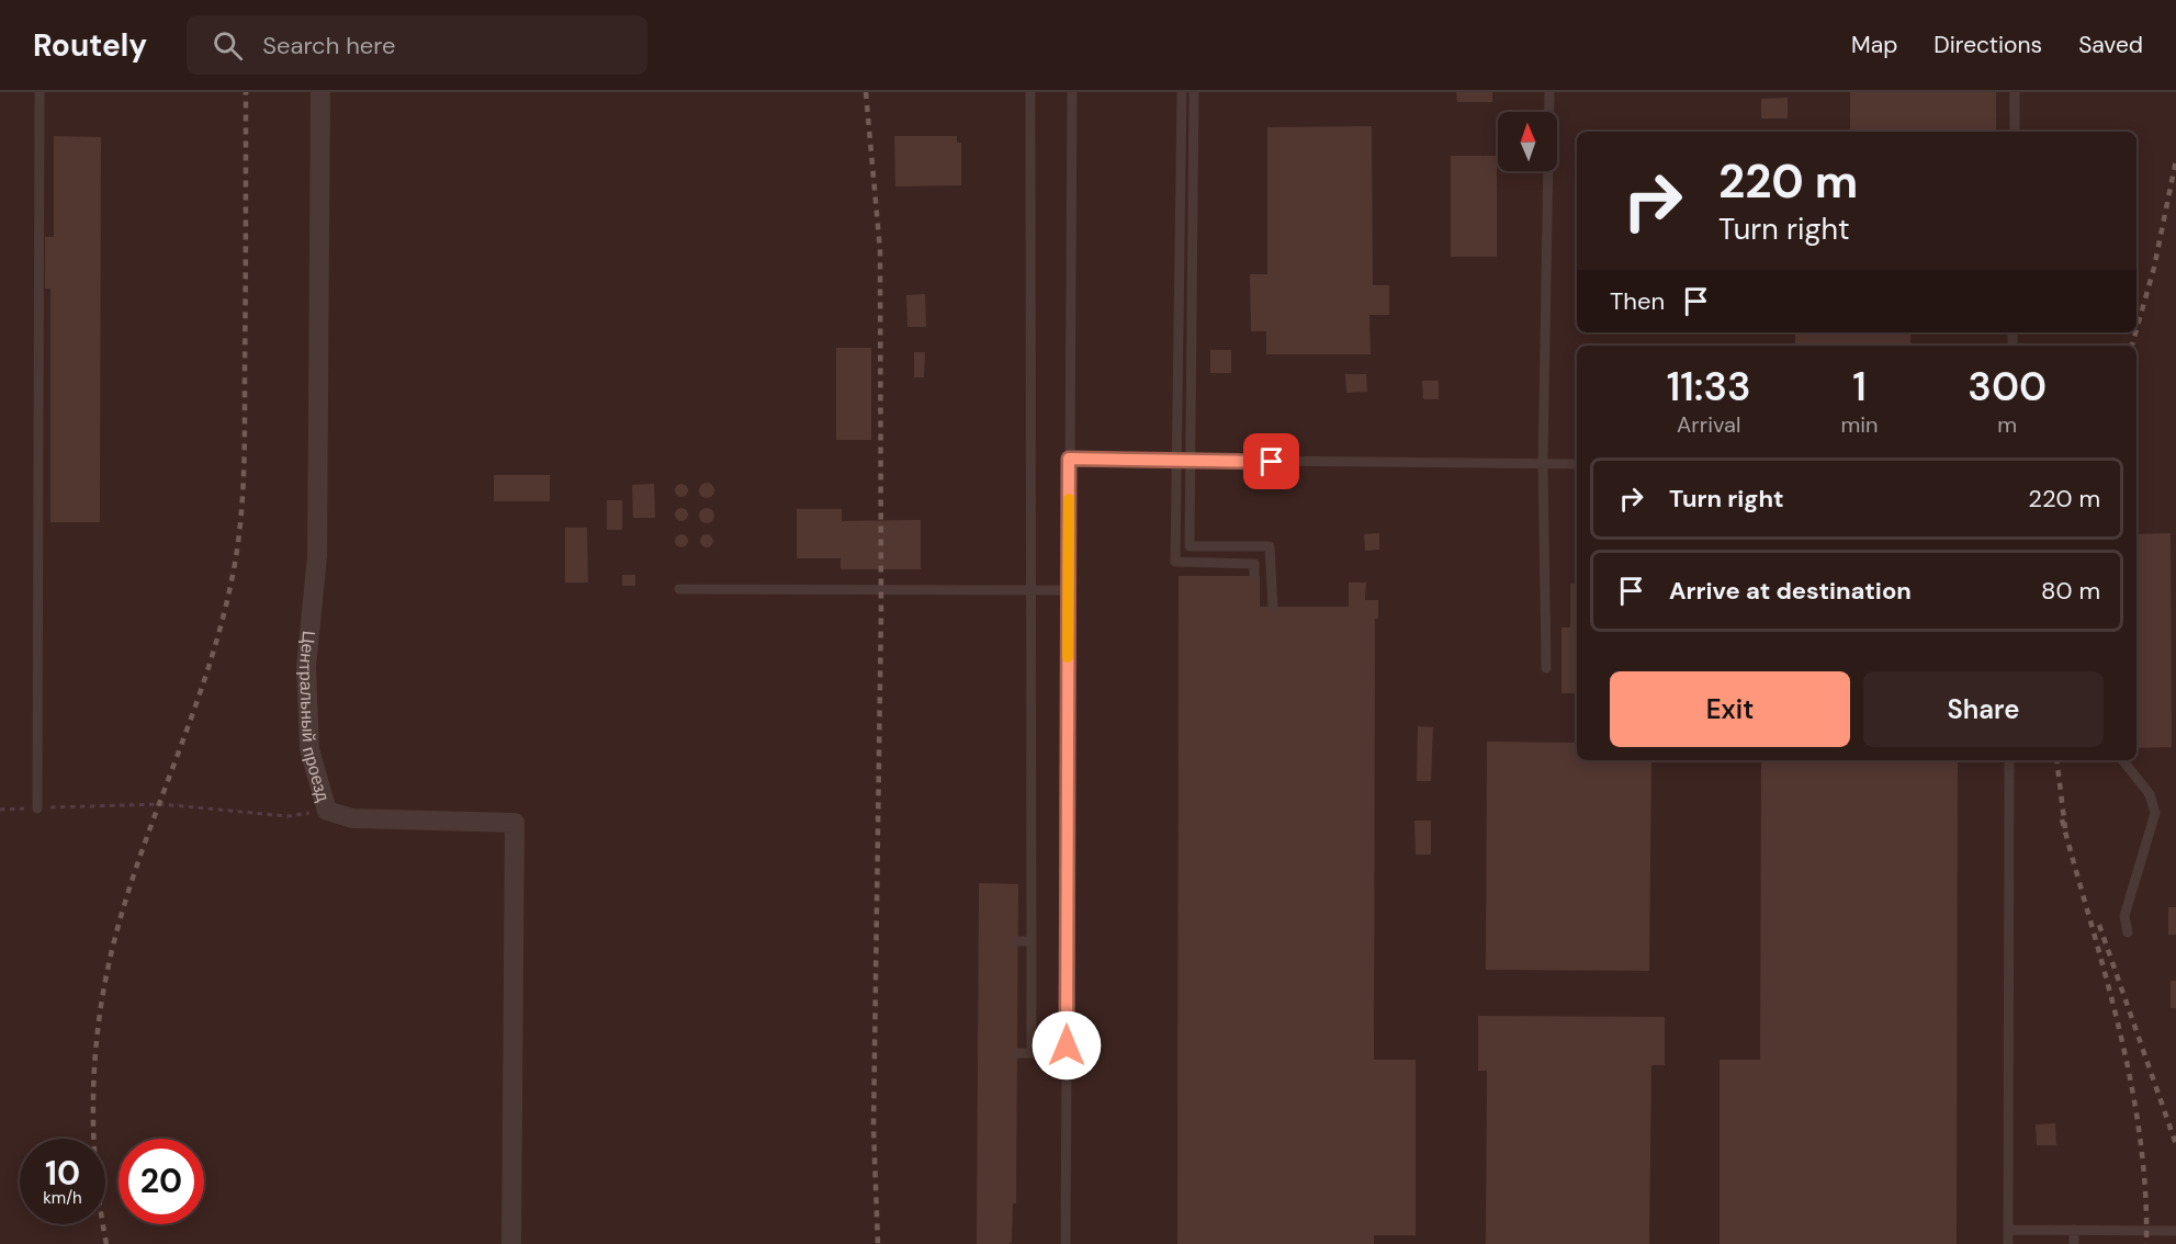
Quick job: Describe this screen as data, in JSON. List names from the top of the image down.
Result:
{
  "streets": {
    "street": ["Центральный проезд"]
  },
  "north": "top",
  "page": {
    "header": "Routely",
    "search": "Search here",
    "nav": ["Map", "Directions", "Saved"],
    "turn": ["220 m", "Turn right"],
    "then": "Then",
    "eta": [
      "11:33",
      "Arrival",
      "1",
      "min",
      "300",
      "m"
    ],
    "list": [
      {
        "name": "Turn right",
        "value": "220 m"
      },
      {
        "name": "Arrive at destination",
        "value": "80 m"
      }
    ],
    "buttons": ["Exit", "Share"],
    "speed": "10 km/h",
    "limit": "20"
  }
}
